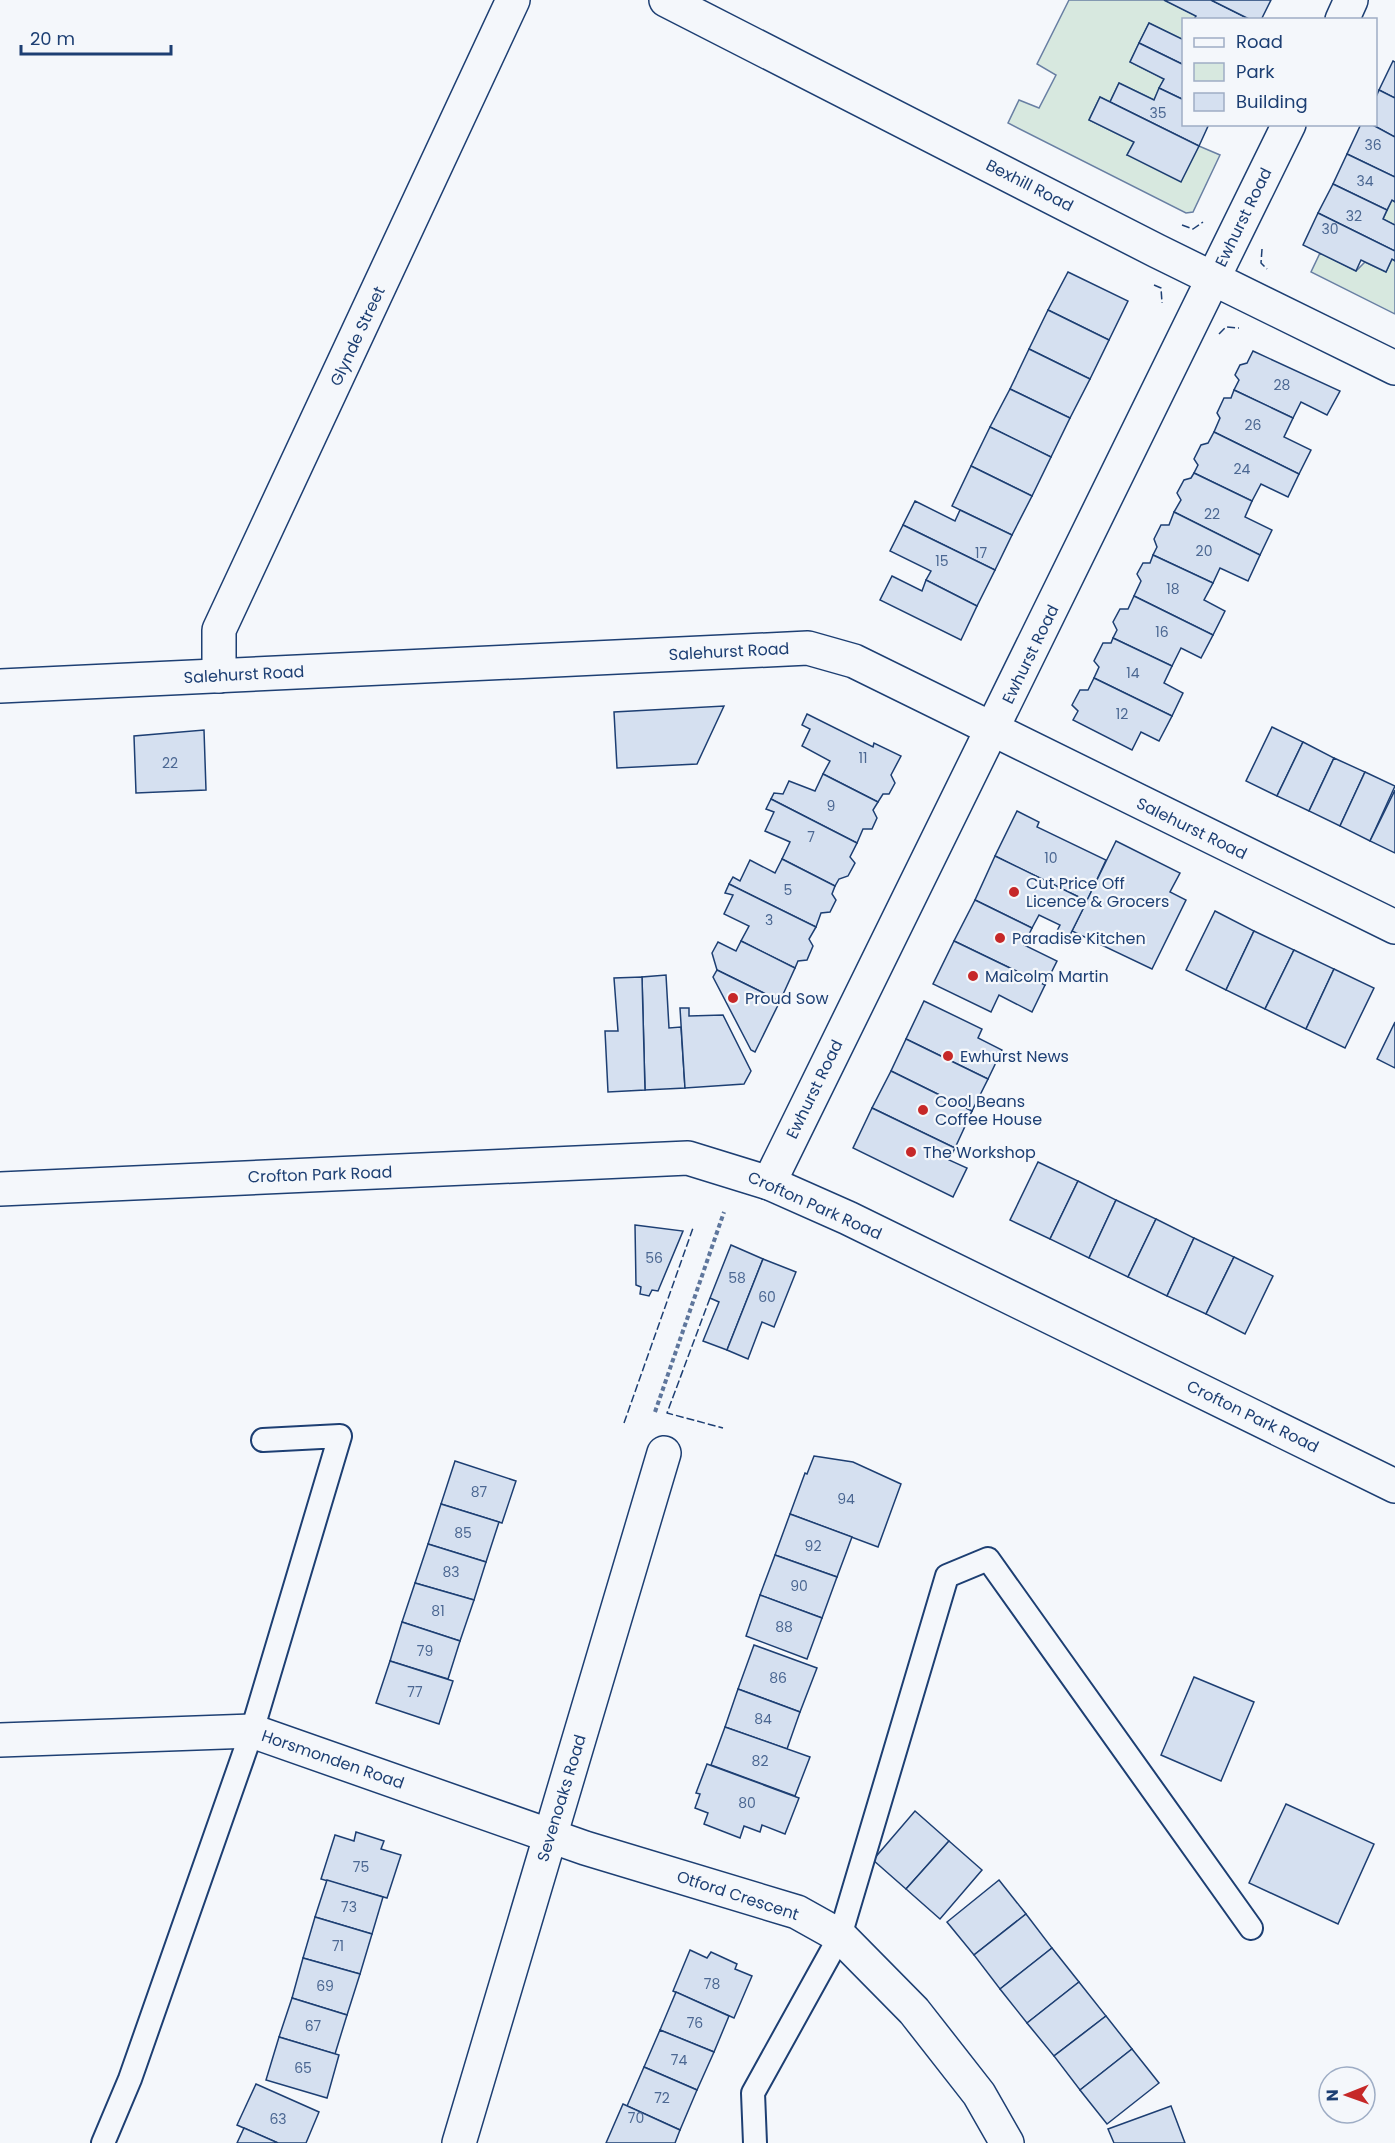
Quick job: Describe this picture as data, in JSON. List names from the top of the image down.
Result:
{
  "streets": {
    "street": [
      "Bexhill Road",
      "Ewhurst Road",
      "Glynde Street",
      "Salehurst Road",
      "Crofton Park Road",
      "Horsmonden Road",
      "Sevenoaks Road",
      "Otford Crescent"
    ]
  },
  "crossings": [
    ["Bexhill Road", "Ewhurst Road"],
    ["Ewhurst Road", "Salehurst Road"],
    ["Ewhurst Road", "Crofton Park Road"],
    ["Glynde Street", "Salehurst Road"],
    ["Horsmonden Road", "Sevenoaks Road"],
    ["Horsmonden Road", "Otford Crescent"],
    ["Sevenoaks Road", "Otford Crescent"]
  ],
  "places": [
    "Cut Price Off Licence & Grocers",
    "Paradise Kitchen",
    "Malcolm Martin",
    "Proud Sow",
    "Ewhurst News",
    "Cool Beans Coffee House",
    "The Workshop"
  ],
  "house_numbers": [
    "35",
    "36",
    "34",
    "32",
    "30",
    "28",
    "26",
    "24",
    "22",
    "20",
    "17",
    "15",
    "18",
    "16",
    "14",
    "12",
    "11",
    "22",
    "9",
    "7",
    "10",
    "5",
    "3",
    "56",
    "58",
    "60",
    "87",
    "94",
    "85",
    "92",
    "83",
    "90",
    "81",
    "88",
    "79",
    "86",
    "77",
    "84",
    "82",
    "80",
    "75",
    "73",
    "71",
    "78",
    "69",
    "76",
    "67",
    "74",
    "65",
    "72",
    "70",
    "63"
  ],
  "legend": ["Road", "Park", "Building"],
  "scale_bar": "20 m",
  "north": "left"
}
